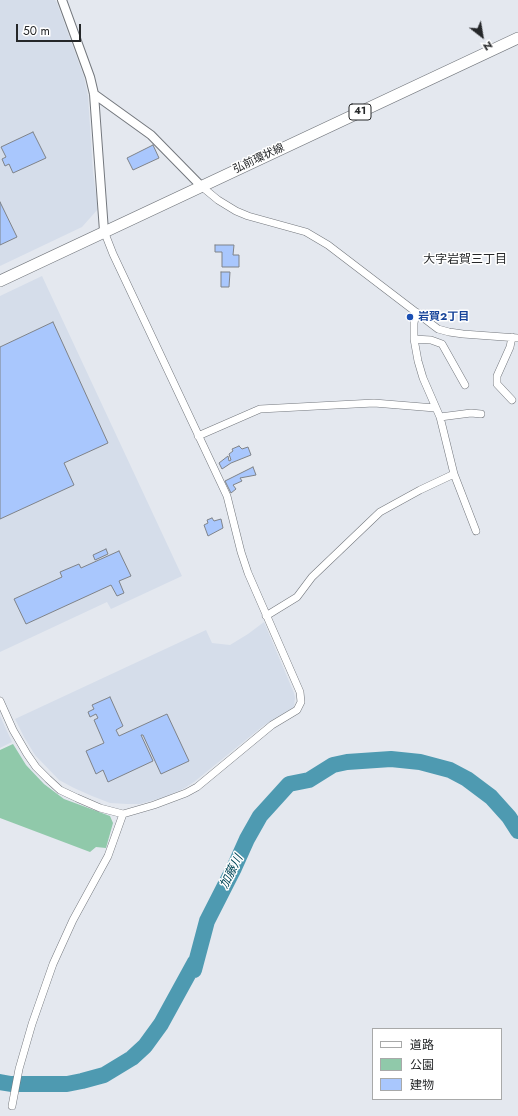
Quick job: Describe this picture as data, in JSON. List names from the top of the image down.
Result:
{
  "streets": {
    "main road": ["41", "弘前環状線"]
  },
  "districts": ["大字岩賀三丁目"],
  "water": ["加藤川"],
  "places": ["岩賀2丁目"],
  "legend": ["道路", "公園", "建物"],
  "scale_bar": "50 m",
  "north": "bottom right"
}
